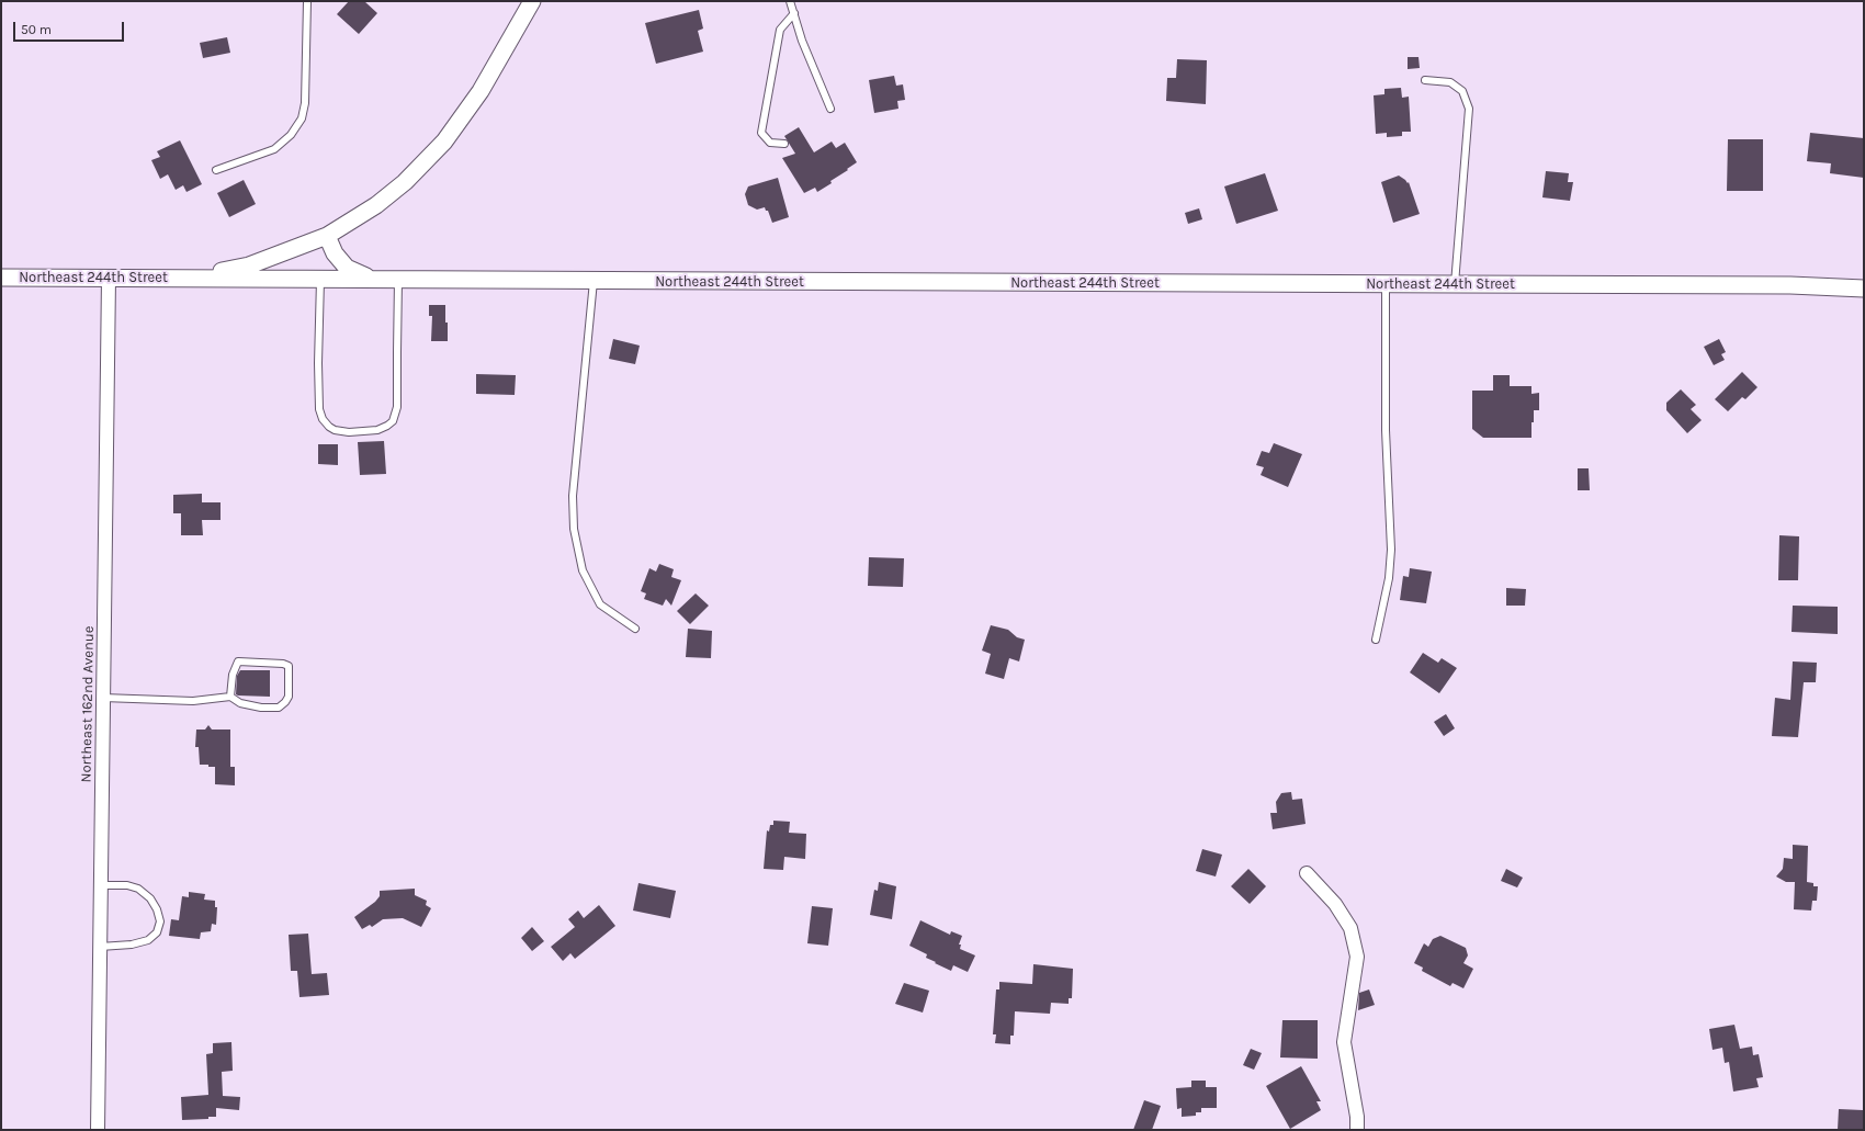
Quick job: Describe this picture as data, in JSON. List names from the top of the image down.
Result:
{
  "streets": {
    "street": ["Northeast 244th Street", "Northeast 162nd Avenue"]
  },
  "crossings": [
    ["Northeast 244th Street", "Northeast 162nd Avenue"]
  ],
  "scale_bar": "50 m"
}
